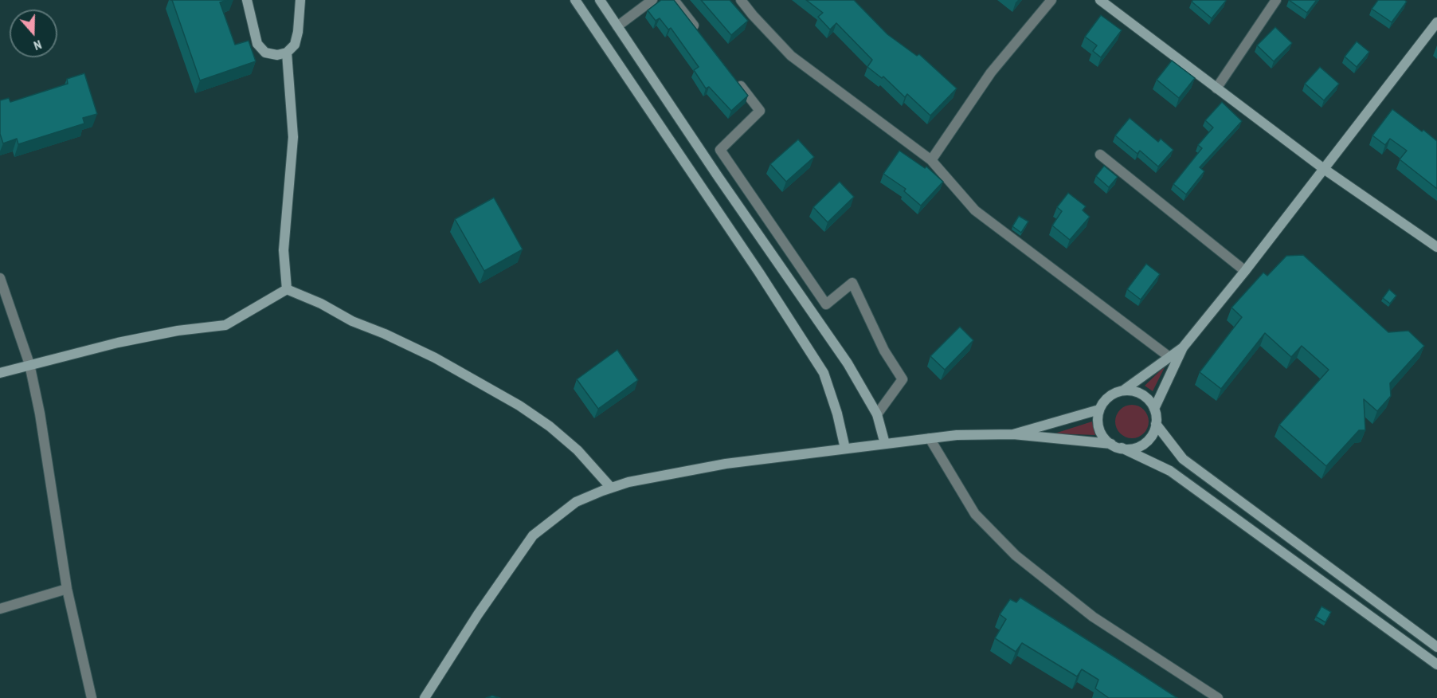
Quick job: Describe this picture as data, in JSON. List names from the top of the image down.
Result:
{
  "north": "bottom"
}
